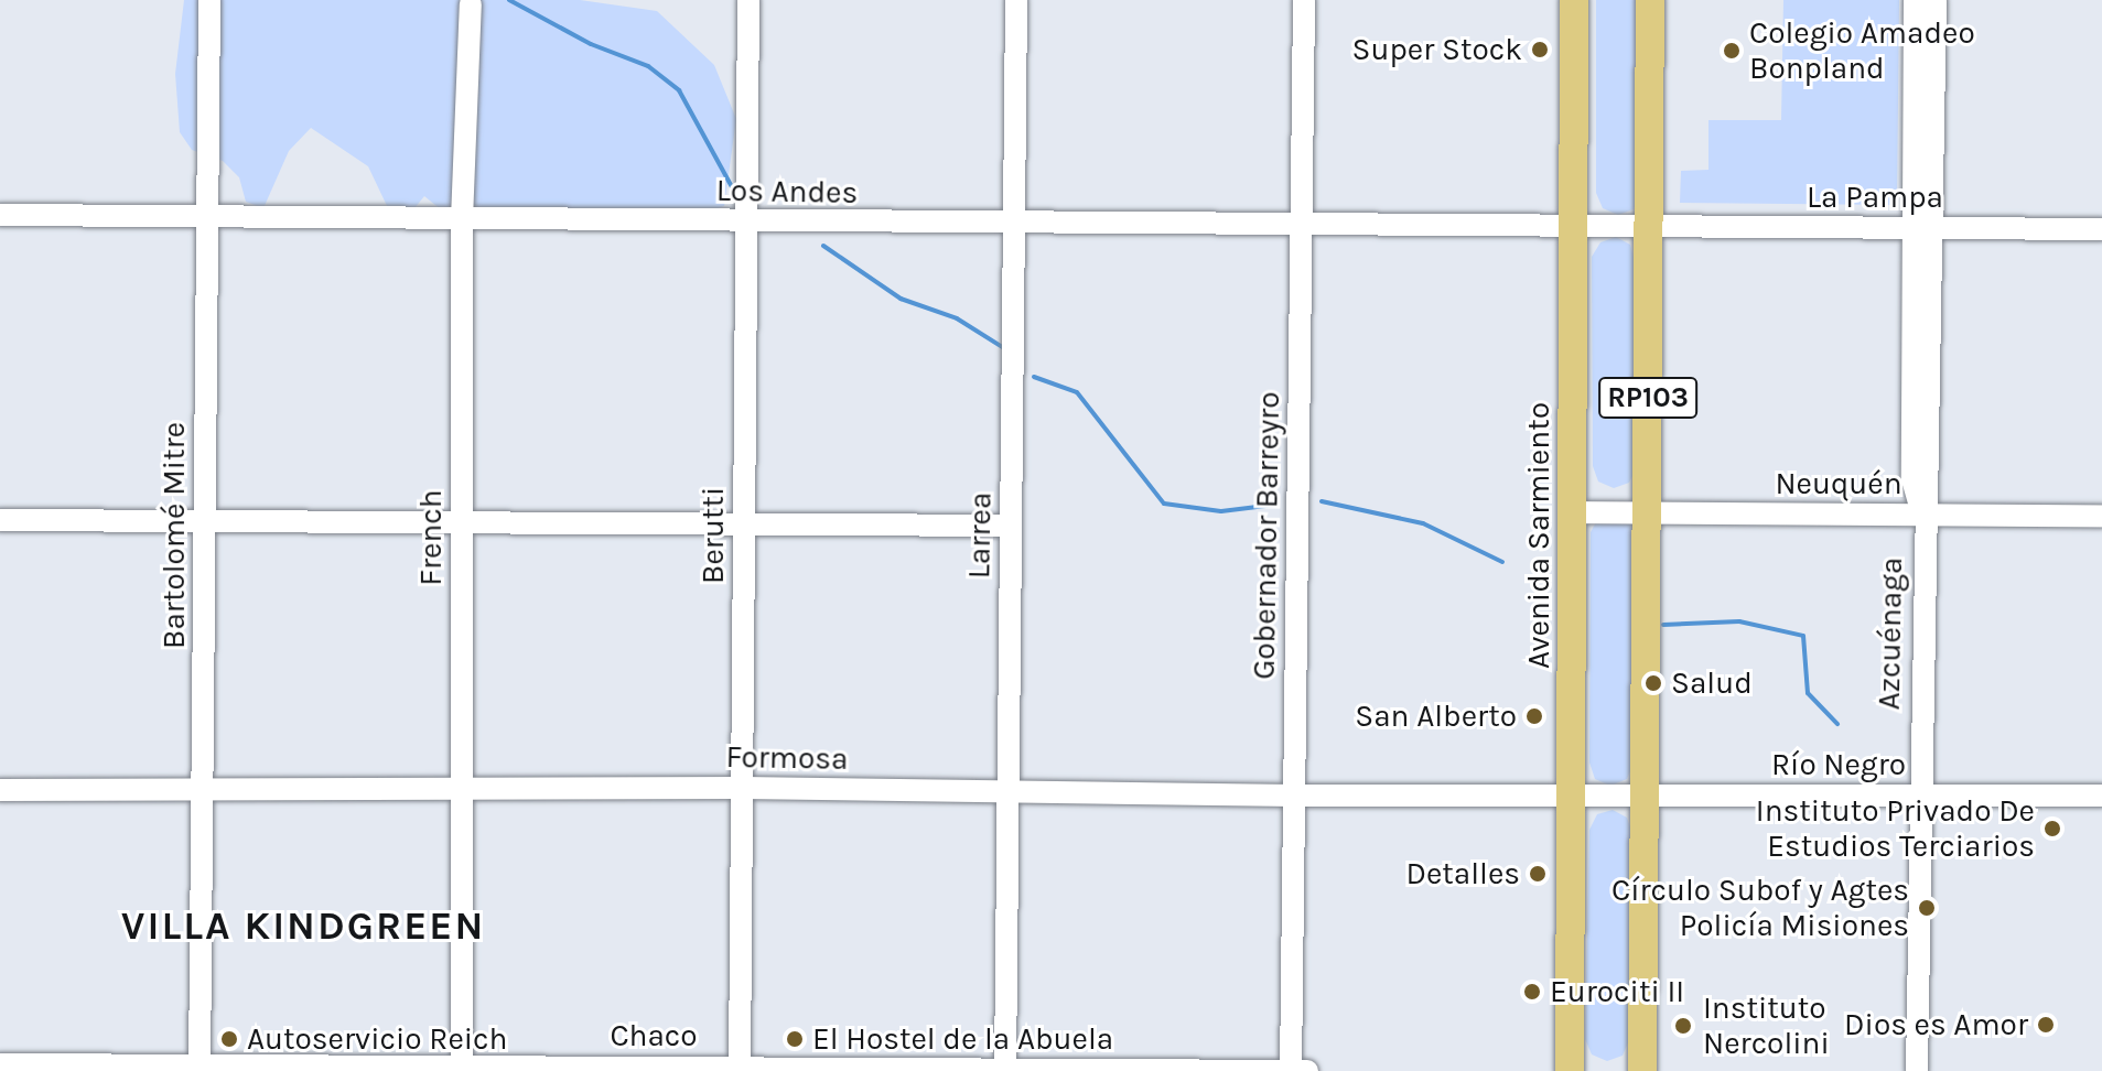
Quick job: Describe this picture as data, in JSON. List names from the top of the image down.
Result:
{
  "streets": {
    "main road": ["RP103", "Avenida Sarmiento"],
    "street": [
      "Los Andes",
      "La Pampa",
      "Neuquén",
      "Bartolomé Mitre",
      "Berutti",
      "Larrea",
      "Gobernador Barreyro",
      "French",
      "Azcuénaga",
      "Formosa",
      "Río Negro",
      "Chaco"
    ]
  },
  "crossings": [
    ["Los Andes", "La Pampa"],
    ["Los Andes", "Bartolomé Mitre"],
    ["Los Andes", "Berutti"],
    ["Los Andes", "Larrea"],
    ["Los Andes", "Gobernador Barreyro"],
    ["Los Andes", "Avenida Sarmiento"],
    ["Los Andes", "French"],
    ["La Pampa", "RP103"],
    ["La Pampa", "Avenida Sarmiento"],
    ["La Pampa", "Azcuénaga"],
    ["RP103", "Neuquén"],
    ["RP103", "Río Negro"],
    ["Neuquén", "Avenida Sarmiento"],
    ["Neuquén", "Azcuénaga"],
    ["Bartolomé Mitre", "Formosa"],
    ["Bartolomé Mitre", "Chaco"],
    ["Berutti", "Formosa"],
    ["Berutti", "Chaco"],
    ["Larrea", "Formosa"],
    ["Larrea", "Chaco"],
    ["Gobernador Barreyro", "Formosa"],
    ["Gobernador Barreyro", "Chaco"],
    ["Avenida Sarmiento", "Formosa"],
    ["Avenida Sarmiento", "Río Negro"],
    ["French", "Formosa"],
    ["French", "Chaco"],
    ["Azcuénaga", "Río Negro"],
    ["Formosa", "Río Negro"]
  ],
  "districts": ["VILLA KINDGREEN"],
  "places": [
    "Super Stock",
    "Colegio Amadeo Bonpland",
    "Salud",
    "San Alberto",
    "Instituto Privado De Estudios Terciarios",
    "Detalles",
    "Círculo Subof y Agtes Policía Misiones",
    "Eurociti II",
    "Dios es Amor",
    "Instituto Nercolini",
    "Autoservicio Reich",
    "El Hostel de la Abuela"
  ]
}
